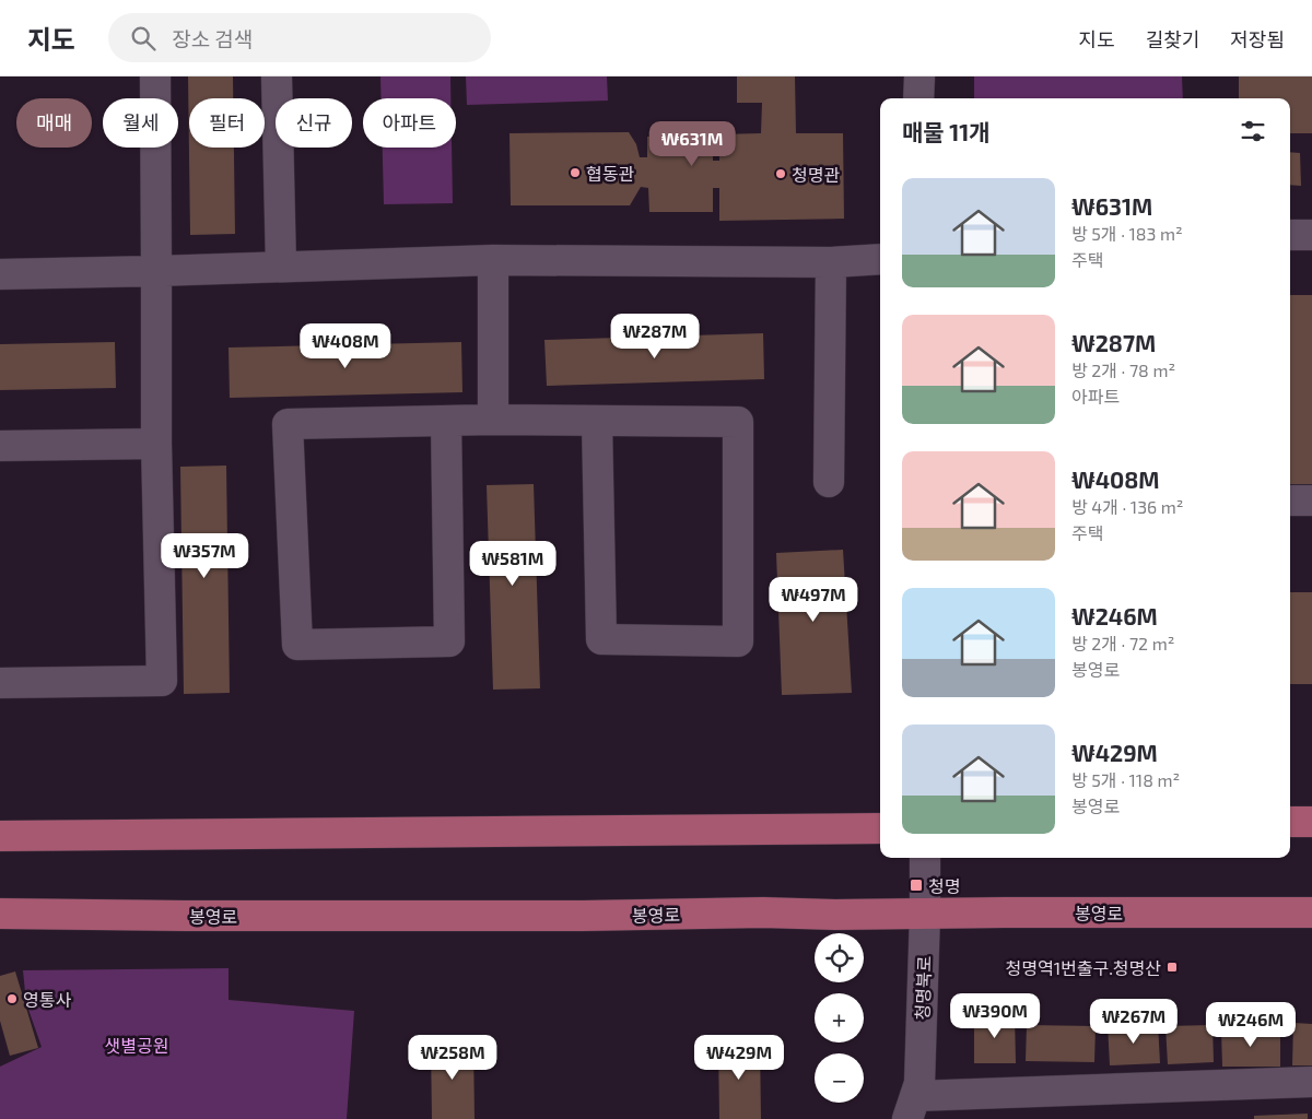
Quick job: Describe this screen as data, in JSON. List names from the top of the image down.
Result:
{
  "streets": {
    "main road": ["봉영로"],
    "street": ["청명북로"]
  },
  "crossings": [
    ["봉영로", "청명북로"]
  ],
  "parks": ["샛별공원"],
  "places": {
    "other": ["협동관", "청명관", "영통사"],
    "transit": ["청명", "청명역1번출구.청명산"]
  },
  "page": {
    "header": "지도",
    "search": "장소 검색",
    "nav": ["지도", "길찾기", "저장됨"],
    "chip": [
      "매매",
      "월세",
      "필터",
      "신규",
      "아파트"
    ],
    "heading": "매물 11개",
    "price": [
      "₩631M",
      "₩287M",
      "₩408M",
      "₩357M",
      "₩581M",
      "₩497M",
      "₩390M",
      "₩267M",
      "₩246M",
      "₩258M",
      "₩429M"
    ],
    "list": [
      {
        "name": "₩631M",
        "note": "방 5개 · 183 m² · 주택"
      },
      {
        "name": "₩287M",
        "note": "방 2개 · 78 m² · 아파트"
      },
      {
        "name": "₩408M",
        "note": "방 4개 · 136 m² · 주택"
      },
      {
        "name": "₩246M",
        "note": "방 2개 · 72 m² · 봉영로"
      },
      {
        "name": "₩429M",
        "note": "방 5개 · 118 m² · 봉영로"
      }
    ],
    "map_buttons": ["+", "−"]
  }
}
